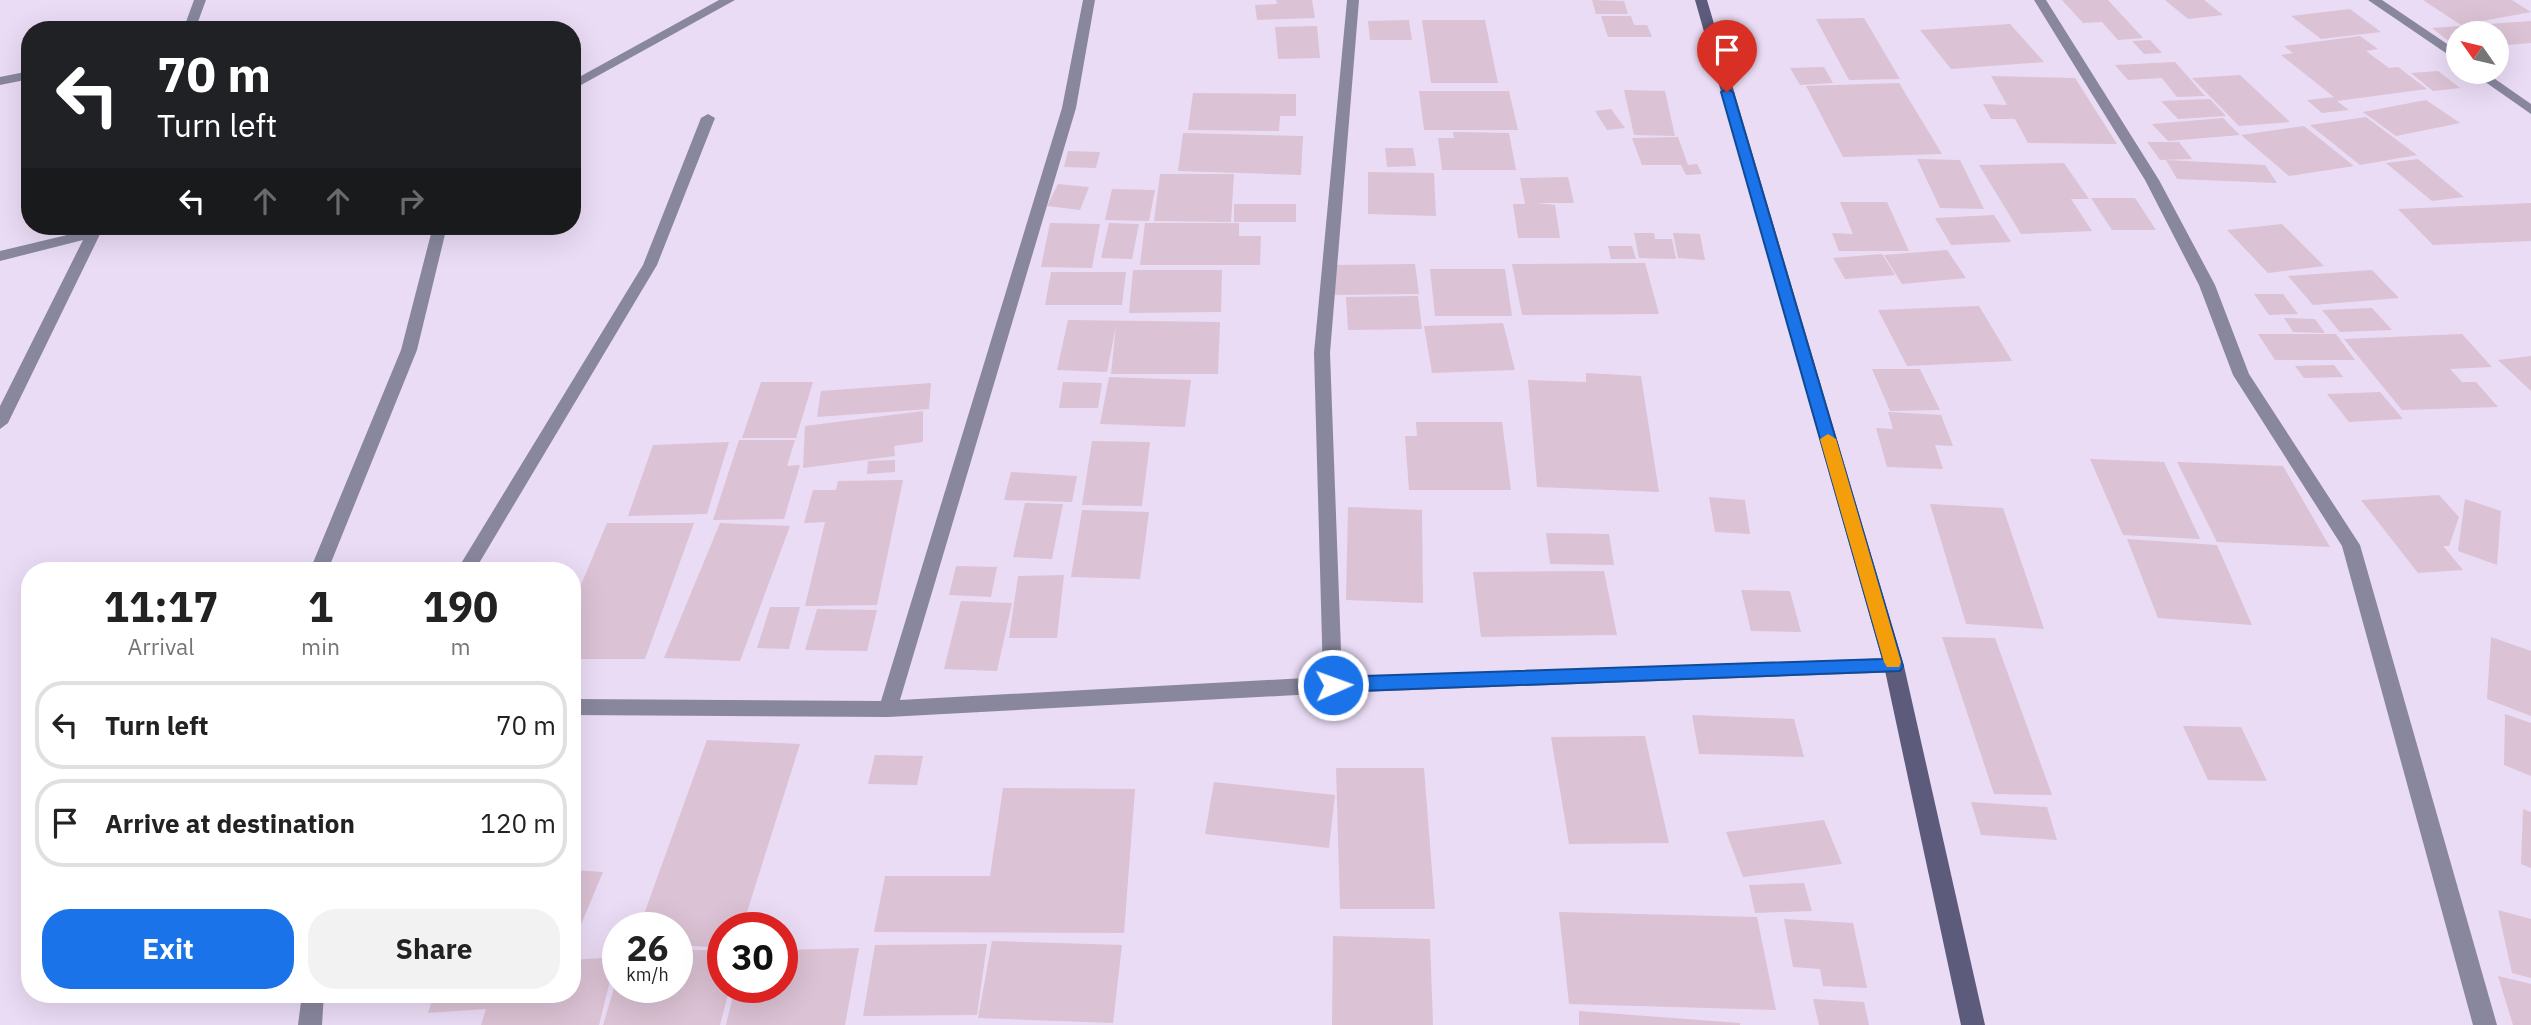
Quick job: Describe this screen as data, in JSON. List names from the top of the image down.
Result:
{
  "north": "top left",
  "page": {
    "turn": ["70 m", "Turn left"],
    "eta": [
      "11:17",
      "Arrival",
      "1",
      "min",
      "190",
      "m"
    ],
    "list": [
      {
        "name": "Turn left",
        "value": "70 m"
      },
      {
        "name": "Arrive at destination",
        "value": "120 m"
      }
    ],
    "buttons": ["Exit", "Share"],
    "speed": "26 km/h",
    "limit": "30"
  }
}
